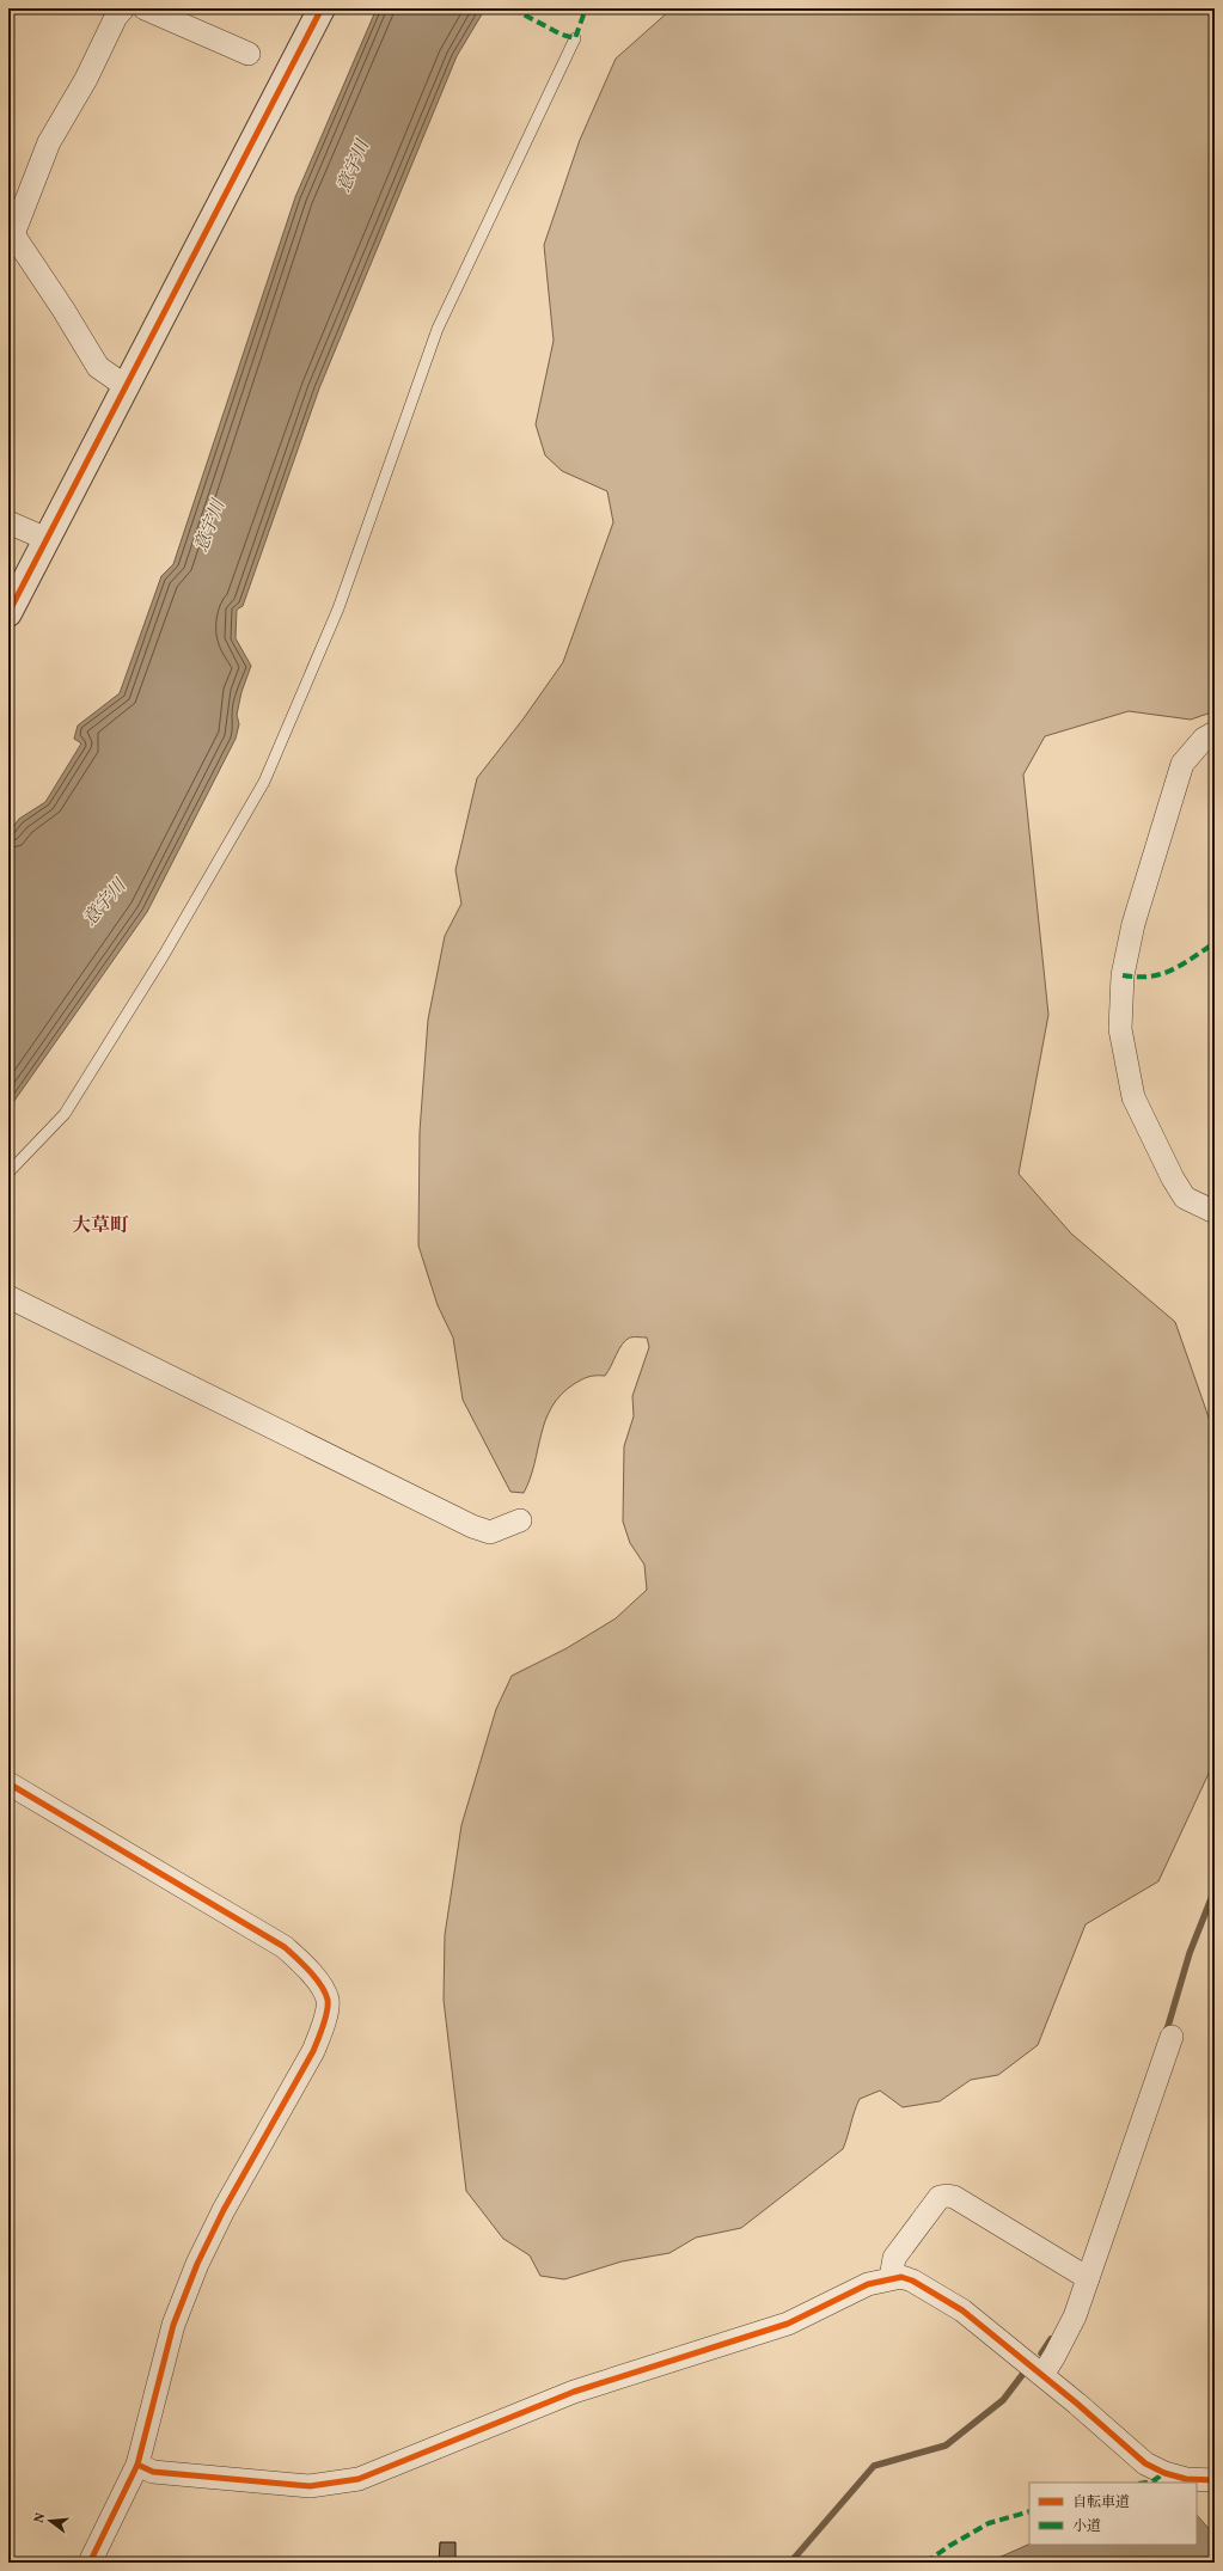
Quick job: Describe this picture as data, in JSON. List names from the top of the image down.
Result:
{
  "districts": ["大草町"],
  "water": ["意宇川"],
  "legend": ["自転車道", "小道"],
  "north": "left"
}
